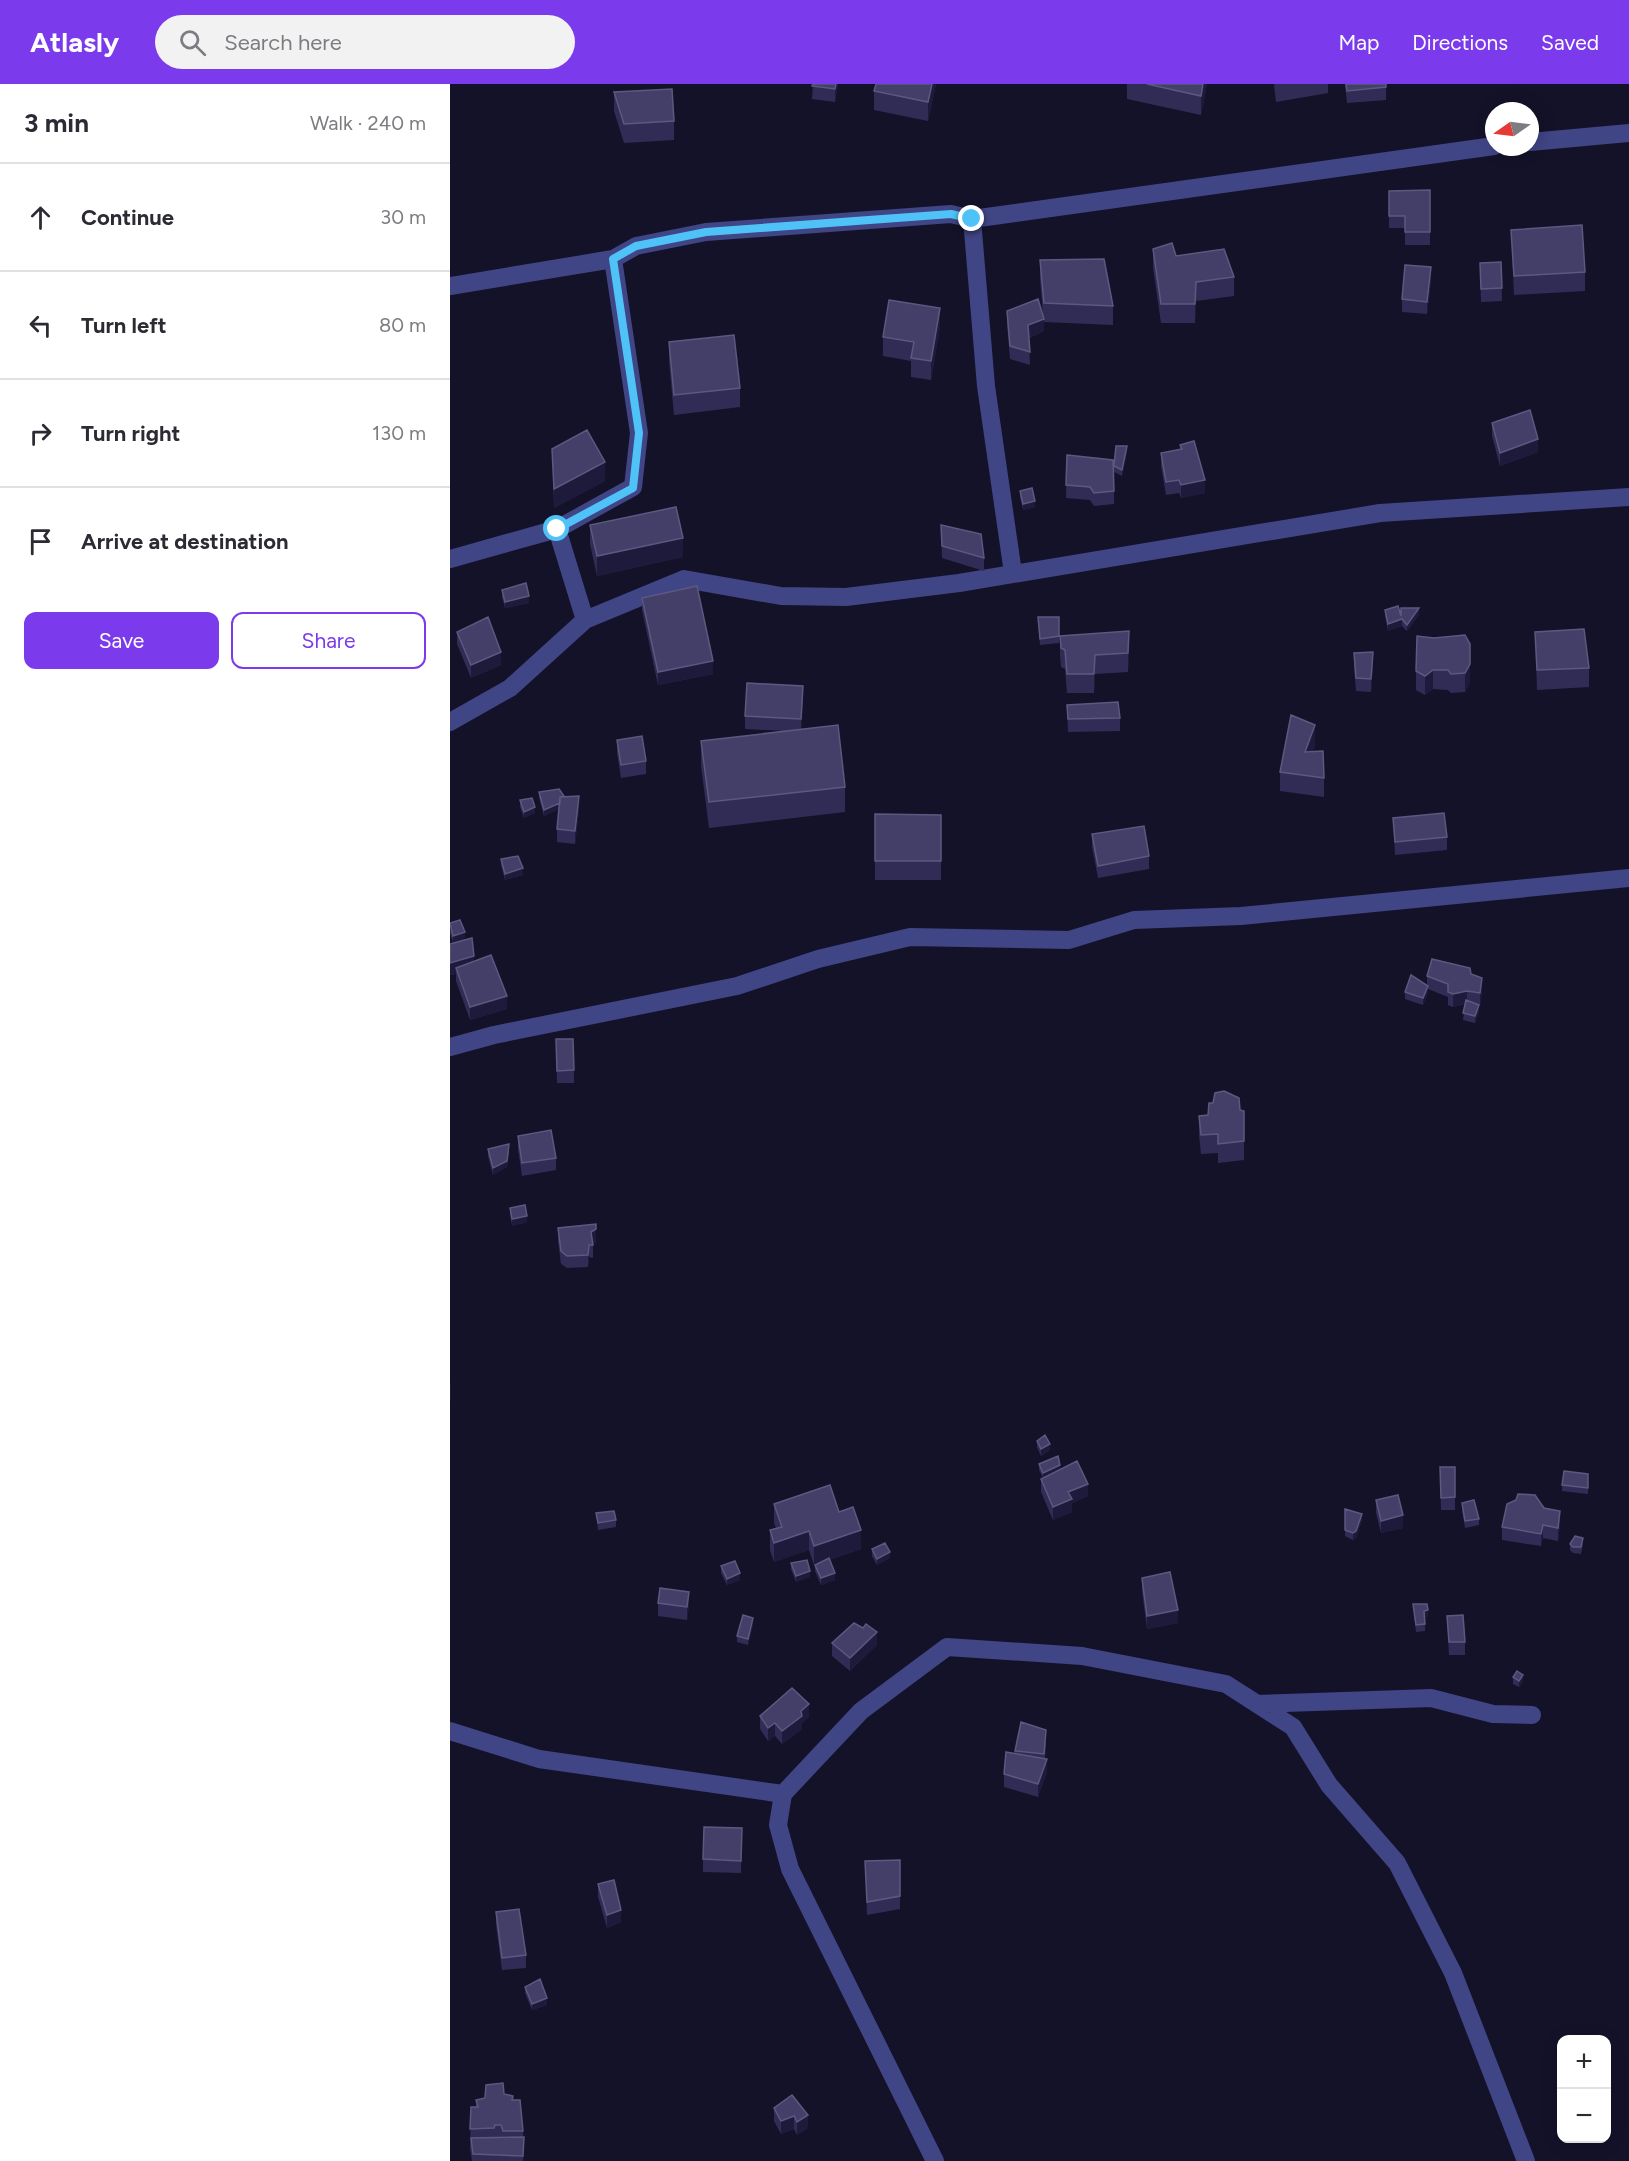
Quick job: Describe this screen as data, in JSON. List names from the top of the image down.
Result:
{
  "north": "left",
  "page": {
    "header": "Atlasly",
    "search": "Search here",
    "nav": ["Map", "Directions", "Saved"],
    "heading": ["3 min", "Walk · 240 m"],
    "list": [
      ["Continue", "30 m"],
      ["Turn left", "80 m"],
      ["Turn right", "130 m"],
      "Arrive at destination"
    ],
    "buttons": ["Save", "Share"],
    "map_buttons": ["+", "−"]
  }
}
